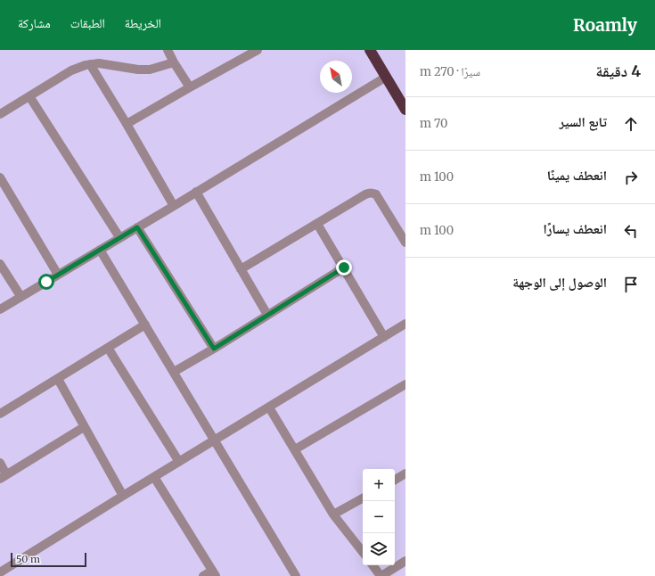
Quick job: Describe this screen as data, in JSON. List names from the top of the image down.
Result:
{
  "scale_bar": "50 m",
  "north": "top left",
  "page": {
    "header": "Roamly",
    "nav": ["الخريطة", "الطبقات", "مشاركة"],
    "heading": ["4 دقيقة", "سيرًا · 270 m"],
    "list": [
      ["تابع السير", "70 m"],
      ["انعطف يمينًا", "100 m"],
      ["انعطف يسارًا", "100 m"],
      "الوصول إلى الوجهة"
    ],
    "map_buttons": ["+", "−"],
    "scale": "50 m"
  }
}
